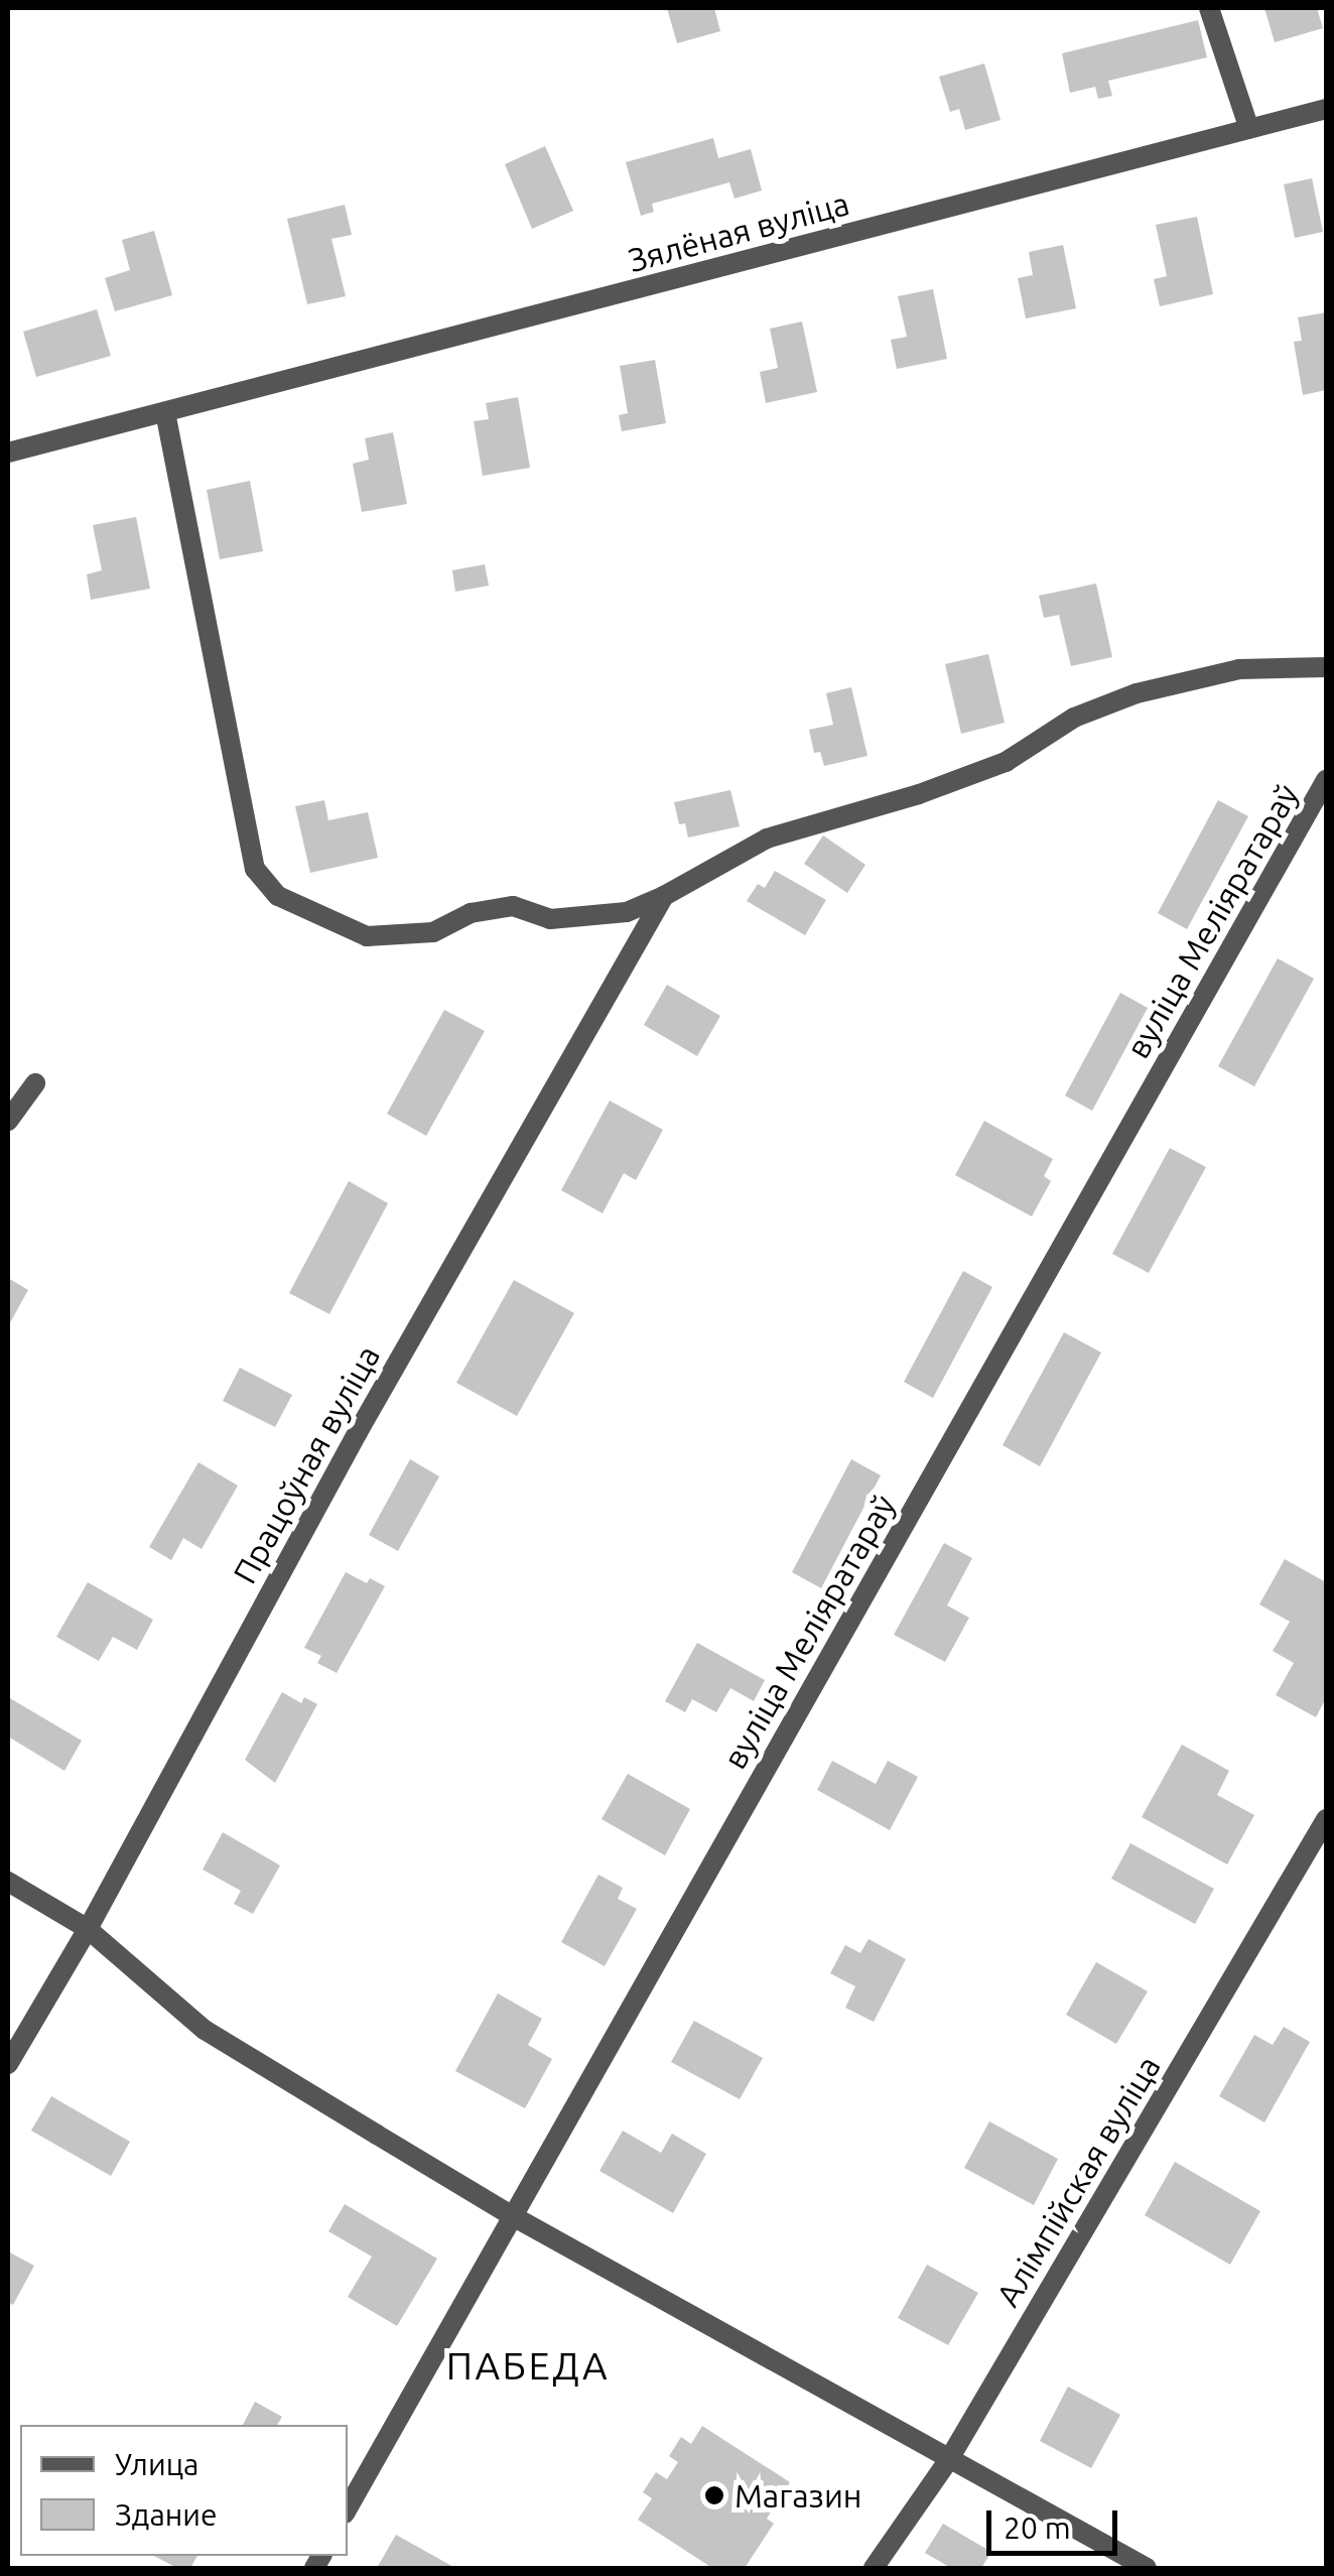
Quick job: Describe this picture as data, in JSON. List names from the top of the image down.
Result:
{
  "streets": {
    "street": [
      "Зялёная вуліца",
      "вуліца Меліяратараў",
      "Працоўная вуліца",
      "Алімпійская вуліца"
    ]
  },
  "districts": ["ПАБЕДА"],
  "places": ["Магазин"],
  "legend": ["Улица", "Здание"],
  "scale_bar": "20 m"
}
